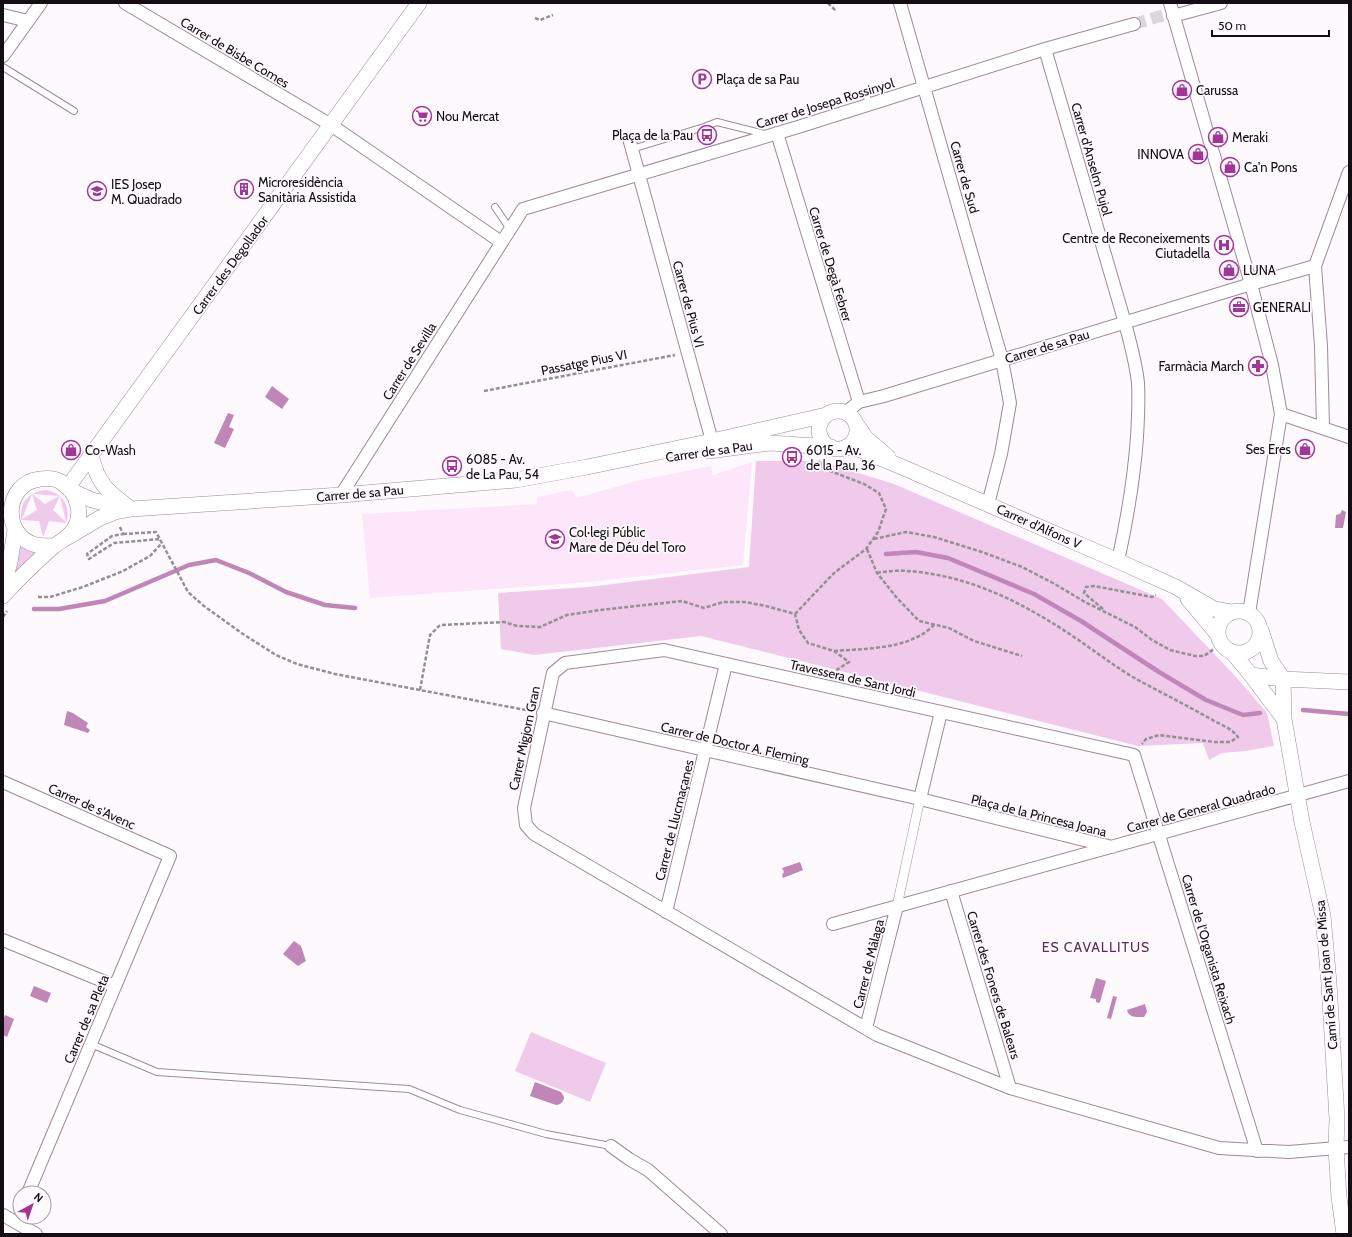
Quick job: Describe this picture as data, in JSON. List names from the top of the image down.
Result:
{
  "streets": {
    "street": [
      "Carrer de Bisbe Comes",
      "Carrer de Josepa Rossinyol",
      "Carrer d'Anselm Pujol",
      "Carrer de Sud",
      "Carrer de Degà Febrer",
      "Carrer des Degollador",
      "Carrer de Pius VI",
      "Carrer de sa Pau",
      "Carrer de Sevilla",
      "Carrer d'Alfons V",
      "Travessera de Sant Jordi",
      "Carrer Migjorn Gran",
      "Carrer de Doctor A. Fleming",
      "Carrer de s'Avenc",
      "Carrer de General Quadrado",
      "Plaça de la Princesa Joana",
      "Carrer de Llucmaçanes",
      "Carrer de l'Organista Reixach",
      "Carrer de Màlaga",
      "Camí de Sant Joan de Missa",
      "Carrer des Foners de Balears",
      "Carrer de sa Pleta"
    ],
    "path": ["Passatge Pius VI"]
  },
  "crossings": [
    ["Carrer de Bisbe Comes", "Carrer des Degollador"],
    ["Carrer de Josepa Rossinyol", "Carrer d'Anselm Pujol"],
    ["Carrer de Josepa Rossinyol", "Carrer de Sud"],
    ["Carrer de Josepa Rossinyol", "Carrer de Degà Febrer"],
    ["Carrer de Josepa Rossinyol", "Carrer de Pius VI"],
    ["Carrer de Josepa Rossinyol", "Carrer de Sevilla"],
    ["Carrer d'Anselm Pujol", "Carrer de sa Pau"],
    ["Carrer d'Anselm Pujol", "Carrer d'Alfons V"],
    ["Carrer de Sud", "Carrer de sa Pau"],
    ["Carrer de Sud", "Carrer d'Alfons V"],
    ["Carrer de Degà Febrer", "Carrer de sa Pau"],
    ["Carrer des Degollador", "Carrer de sa Pau"],
    ["Carrer de Pius VI", "Carrer de sa Pau"],
    ["Carrer de Pius VI", "Passatge Pius VI"],
    ["Carrer de sa Pau", "Carrer de Sevilla"],
    ["Carrer de sa Pau", "Carrer d'Alfons V"],
    ["Carrer d'Alfons V", "Camí de Sant Joan de Missa"],
    ["Travessera de Sant Jordi", "Carrer Migjorn Gran"],
    ["Travessera de Sant Jordi", "Carrer de Llucmaçanes"],
    ["Travessera de Sant Jordi", "Carrer de l'Organista Reixach"],
    ["Carrer Migjorn Gran", "Carrer de Doctor A. Fleming"],
    ["Carrer Migjorn Gran", "Carrer de Llucmaçanes"],
    ["Carrer de Doctor A. Fleming", "Plaça de la Princesa Joana"],
    ["Carrer de Doctor A. Fleming", "Carrer de Llucmaçanes"],
    ["Carrer de s'Avenc", "Carrer de sa Pleta"],
    ["Carrer de General Quadrado", "Plaça de la Princesa Joana"],
    ["Carrer de General Quadrado", "Carrer de l'Organista Reixach"],
    ["Carrer de General Quadrado", "Camí de Sant Joan de Missa"],
    ["Plaça de la Princesa Joana", "Carrer de Màlaga"],
    ["Plaça de la Princesa Joana", "Carrer des Foners de Balears"]
  ],
  "districts": ["ES CAVALLITUS"],
  "places": {
    "parking": ["Plaça de sa Pau"],
    "shop": [
      "Carussa",
      "Meraki",
      "INNOVA",
      "Ca'n Pons",
      "LUNA",
      "Ses Eres",
      "Co-Wash"
    ],
    "supermarket": ["Nou Mercat"],
    "bus stop": ["Plaça de la Pau", "6015 - Av. de la Pau, 36", "6085 - Av. de La Pau, 54"],
    "building": ["Microresidència Sanitària Assistida"],
    "school or university": ["IES Josep M. Quadrado", "Col·legi Públic Mare de Déu del Toro"],
    "hospital": ["Centre de Reconeixements Ciutadella"],
    "office": ["GENERALI"],
    "pharmacy": ["Farmàcia March"]
  },
  "scale_bar": "50 m",
  "north": "top right"
}
